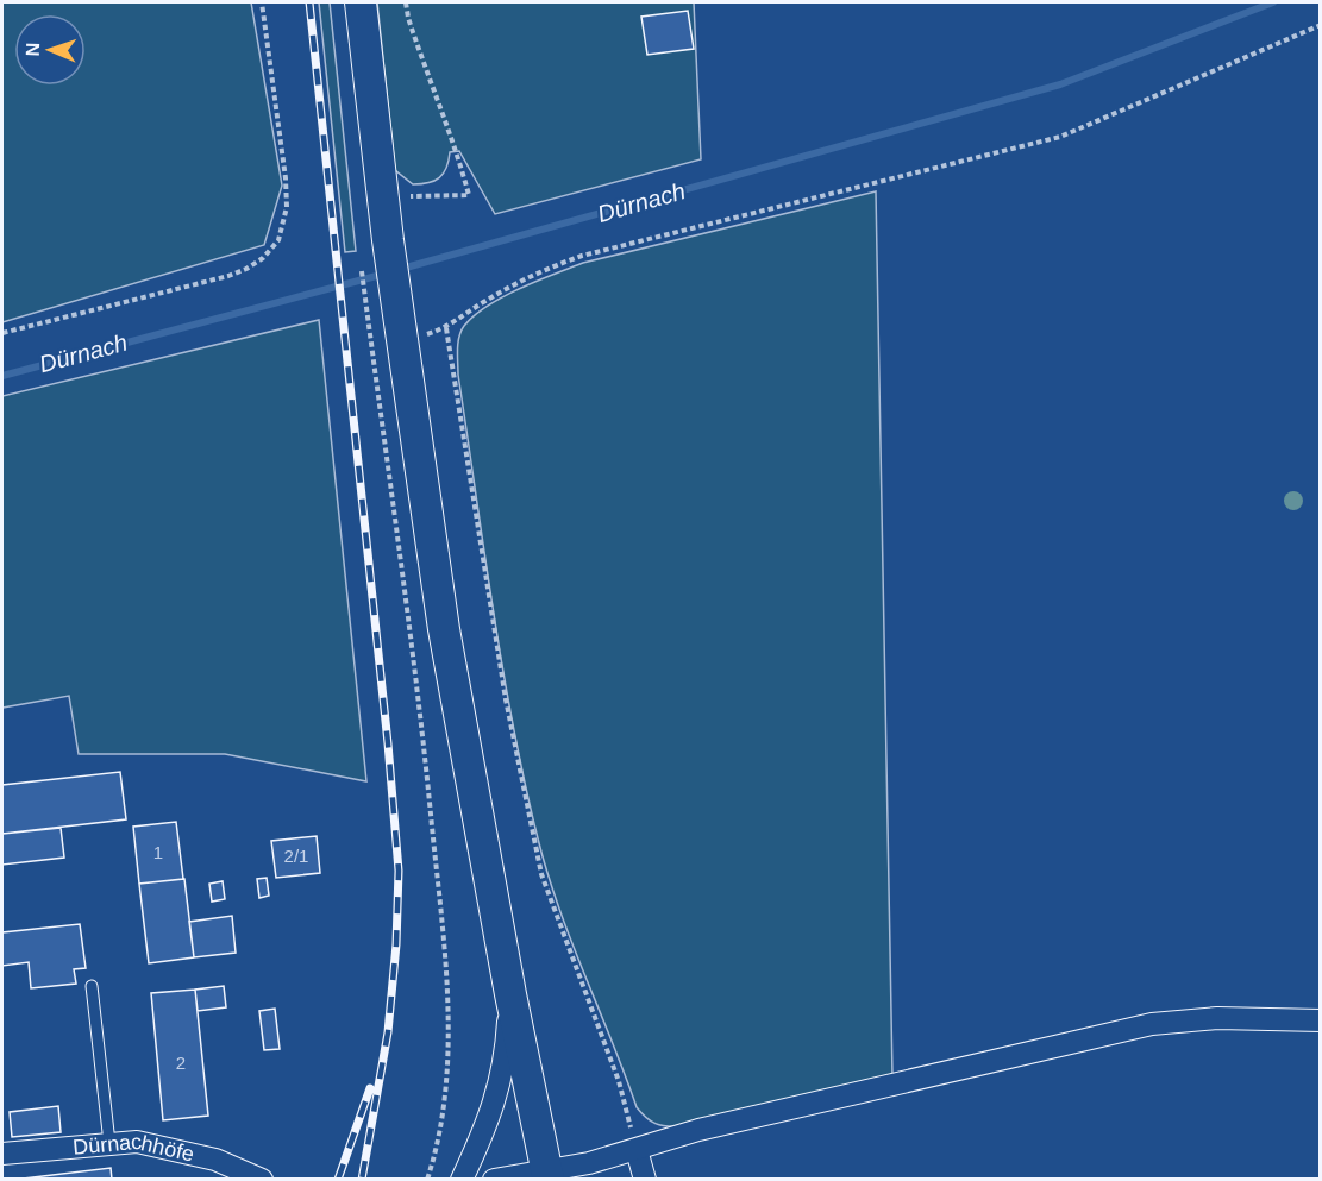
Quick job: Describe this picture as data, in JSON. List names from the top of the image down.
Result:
{
  "streets": {
    "street": ["Dürnachhöfe"]
  },
  "water": ["Dürnach"],
  "house_numbers": ["1", "2/1", "2"],
  "north": "left"
}
